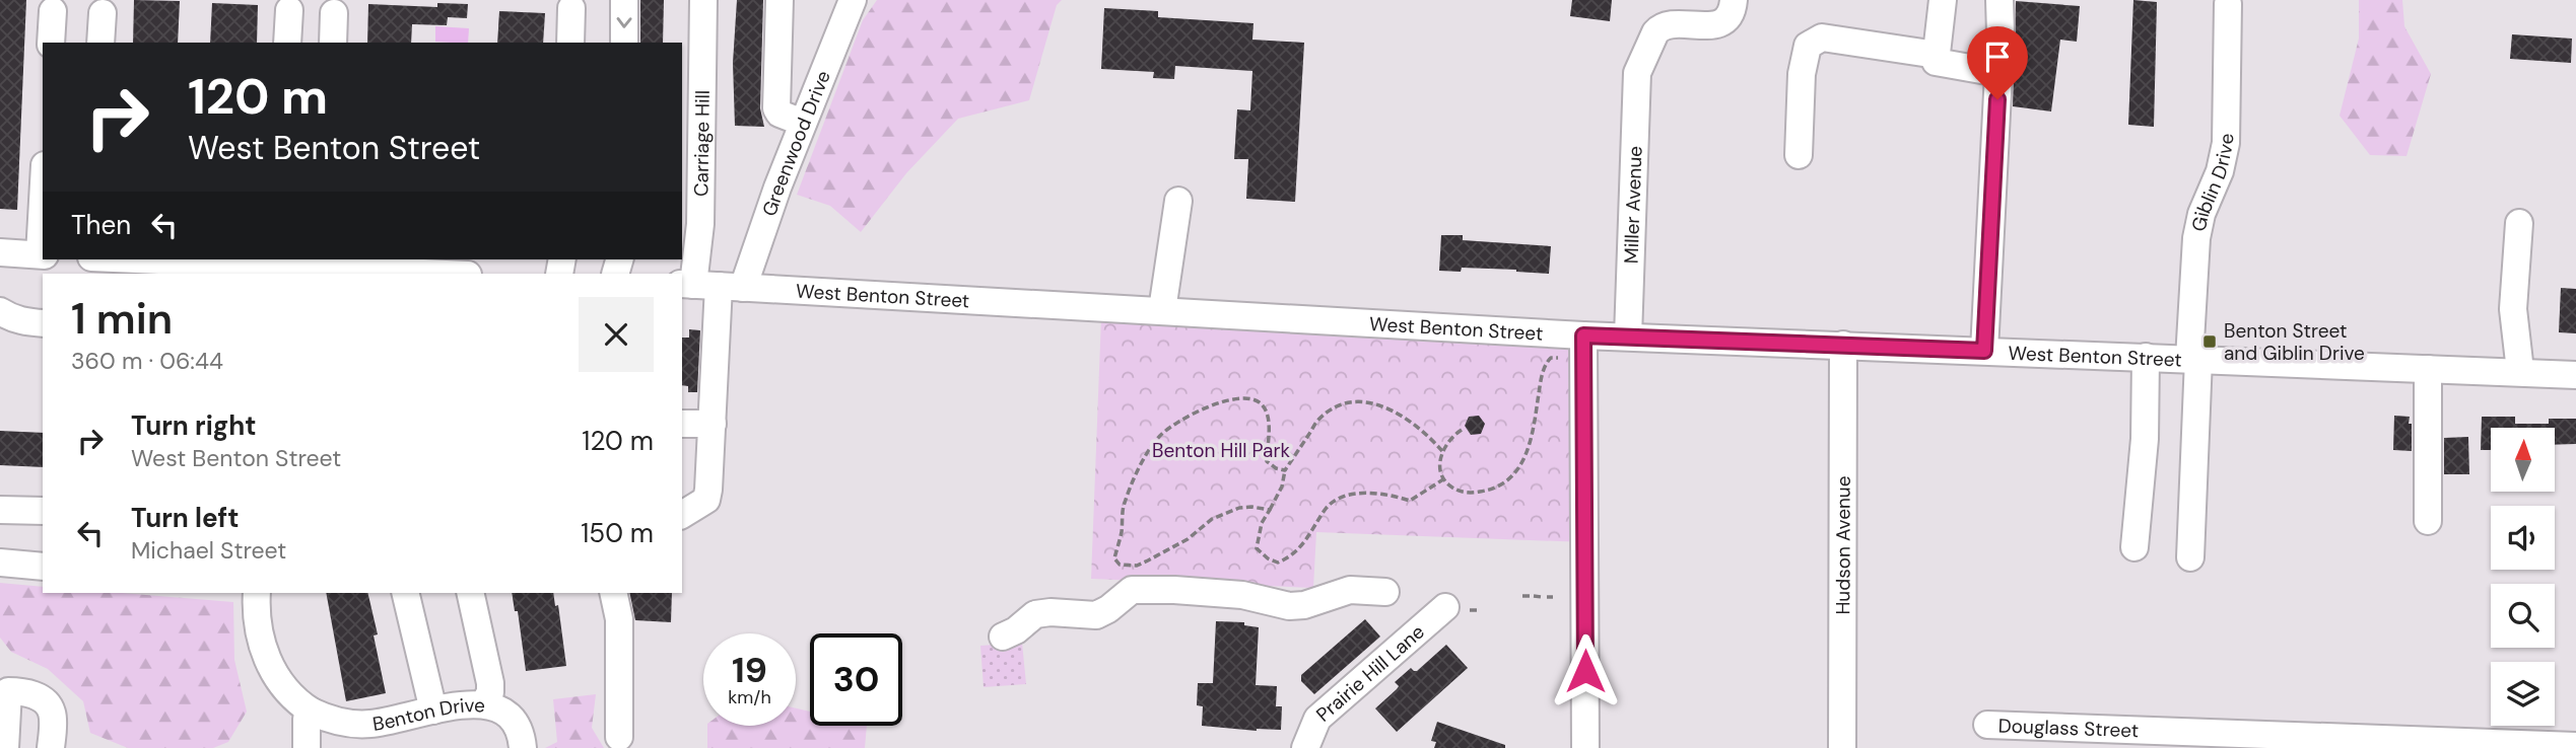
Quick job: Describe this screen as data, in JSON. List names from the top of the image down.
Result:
{
  "streets": {
    "street": [
      "Carriage Hill",
      "Greenwood Drive",
      "Giblin Drive",
      "Miller Avenue",
      "West Benton Street",
      "Hudson Avenue",
      "Prairie Hill Lane",
      "Benton Drive",
      "Douglass Street"
    ]
  },
  "crossings": [
    ["Carriage Hill", "Greenwood Drive"],
    ["Carriage Hill", "West Benton Street"],
    ["Greenwood Drive", "West Benton Street"],
    ["Giblin Drive", "West Benton Street"],
    ["Miller Avenue", "West Benton Street"],
    ["West Benton Street", "Hudson Avenue"]
  ],
  "parks": ["Benton Hill Park"],
  "places": {
    "transit": ["Benton Street and Giblin Drive"]
  },
  "north": "top",
  "page": {
    "turn": ["120 m", "West Benton Street"],
    "then": "Then",
    "heading": ["1 min", "360 m · 06:44"],
    "list": [
      {
        "name": "Turn right",
        "note": "West Benton Street",
        "value": "120 m"
      },
      {
        "name": "Turn left",
        "note": "Michael Street",
        "value": "150 m"
      }
    ],
    "speed": "19 km/h",
    "limit": "30"
  }
}
